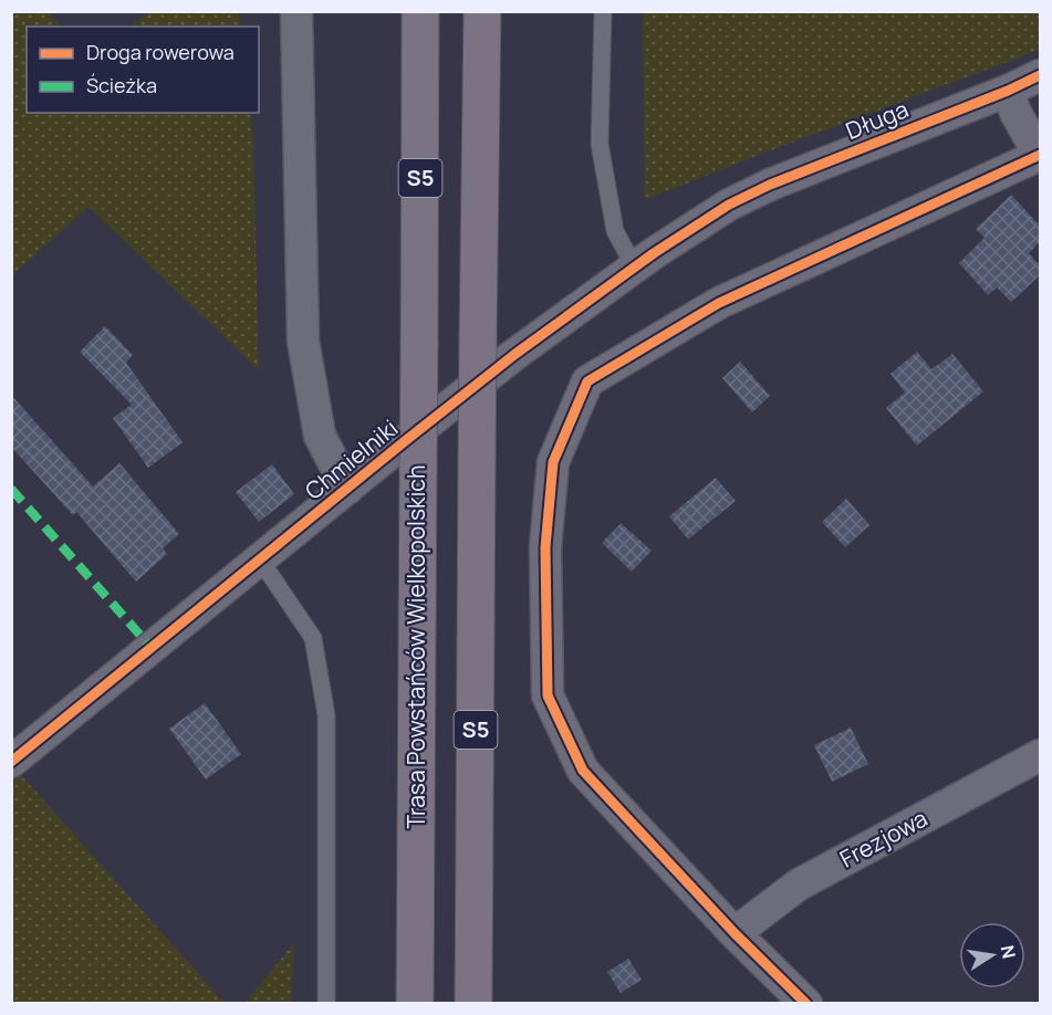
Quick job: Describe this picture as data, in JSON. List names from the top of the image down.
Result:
{
  "streets": {
    "highway": ["S5", "Trasa Powstańców Wielkopolskich"],
    "street": ["Długa", "Chmielniki", "Frezjowa"]
  },
  "crossings": [
    ["Długa", "Chmielniki"]
  ],
  "legend": ["Droga rowerowa", "Ścieżka"],
  "north": "right"
}
